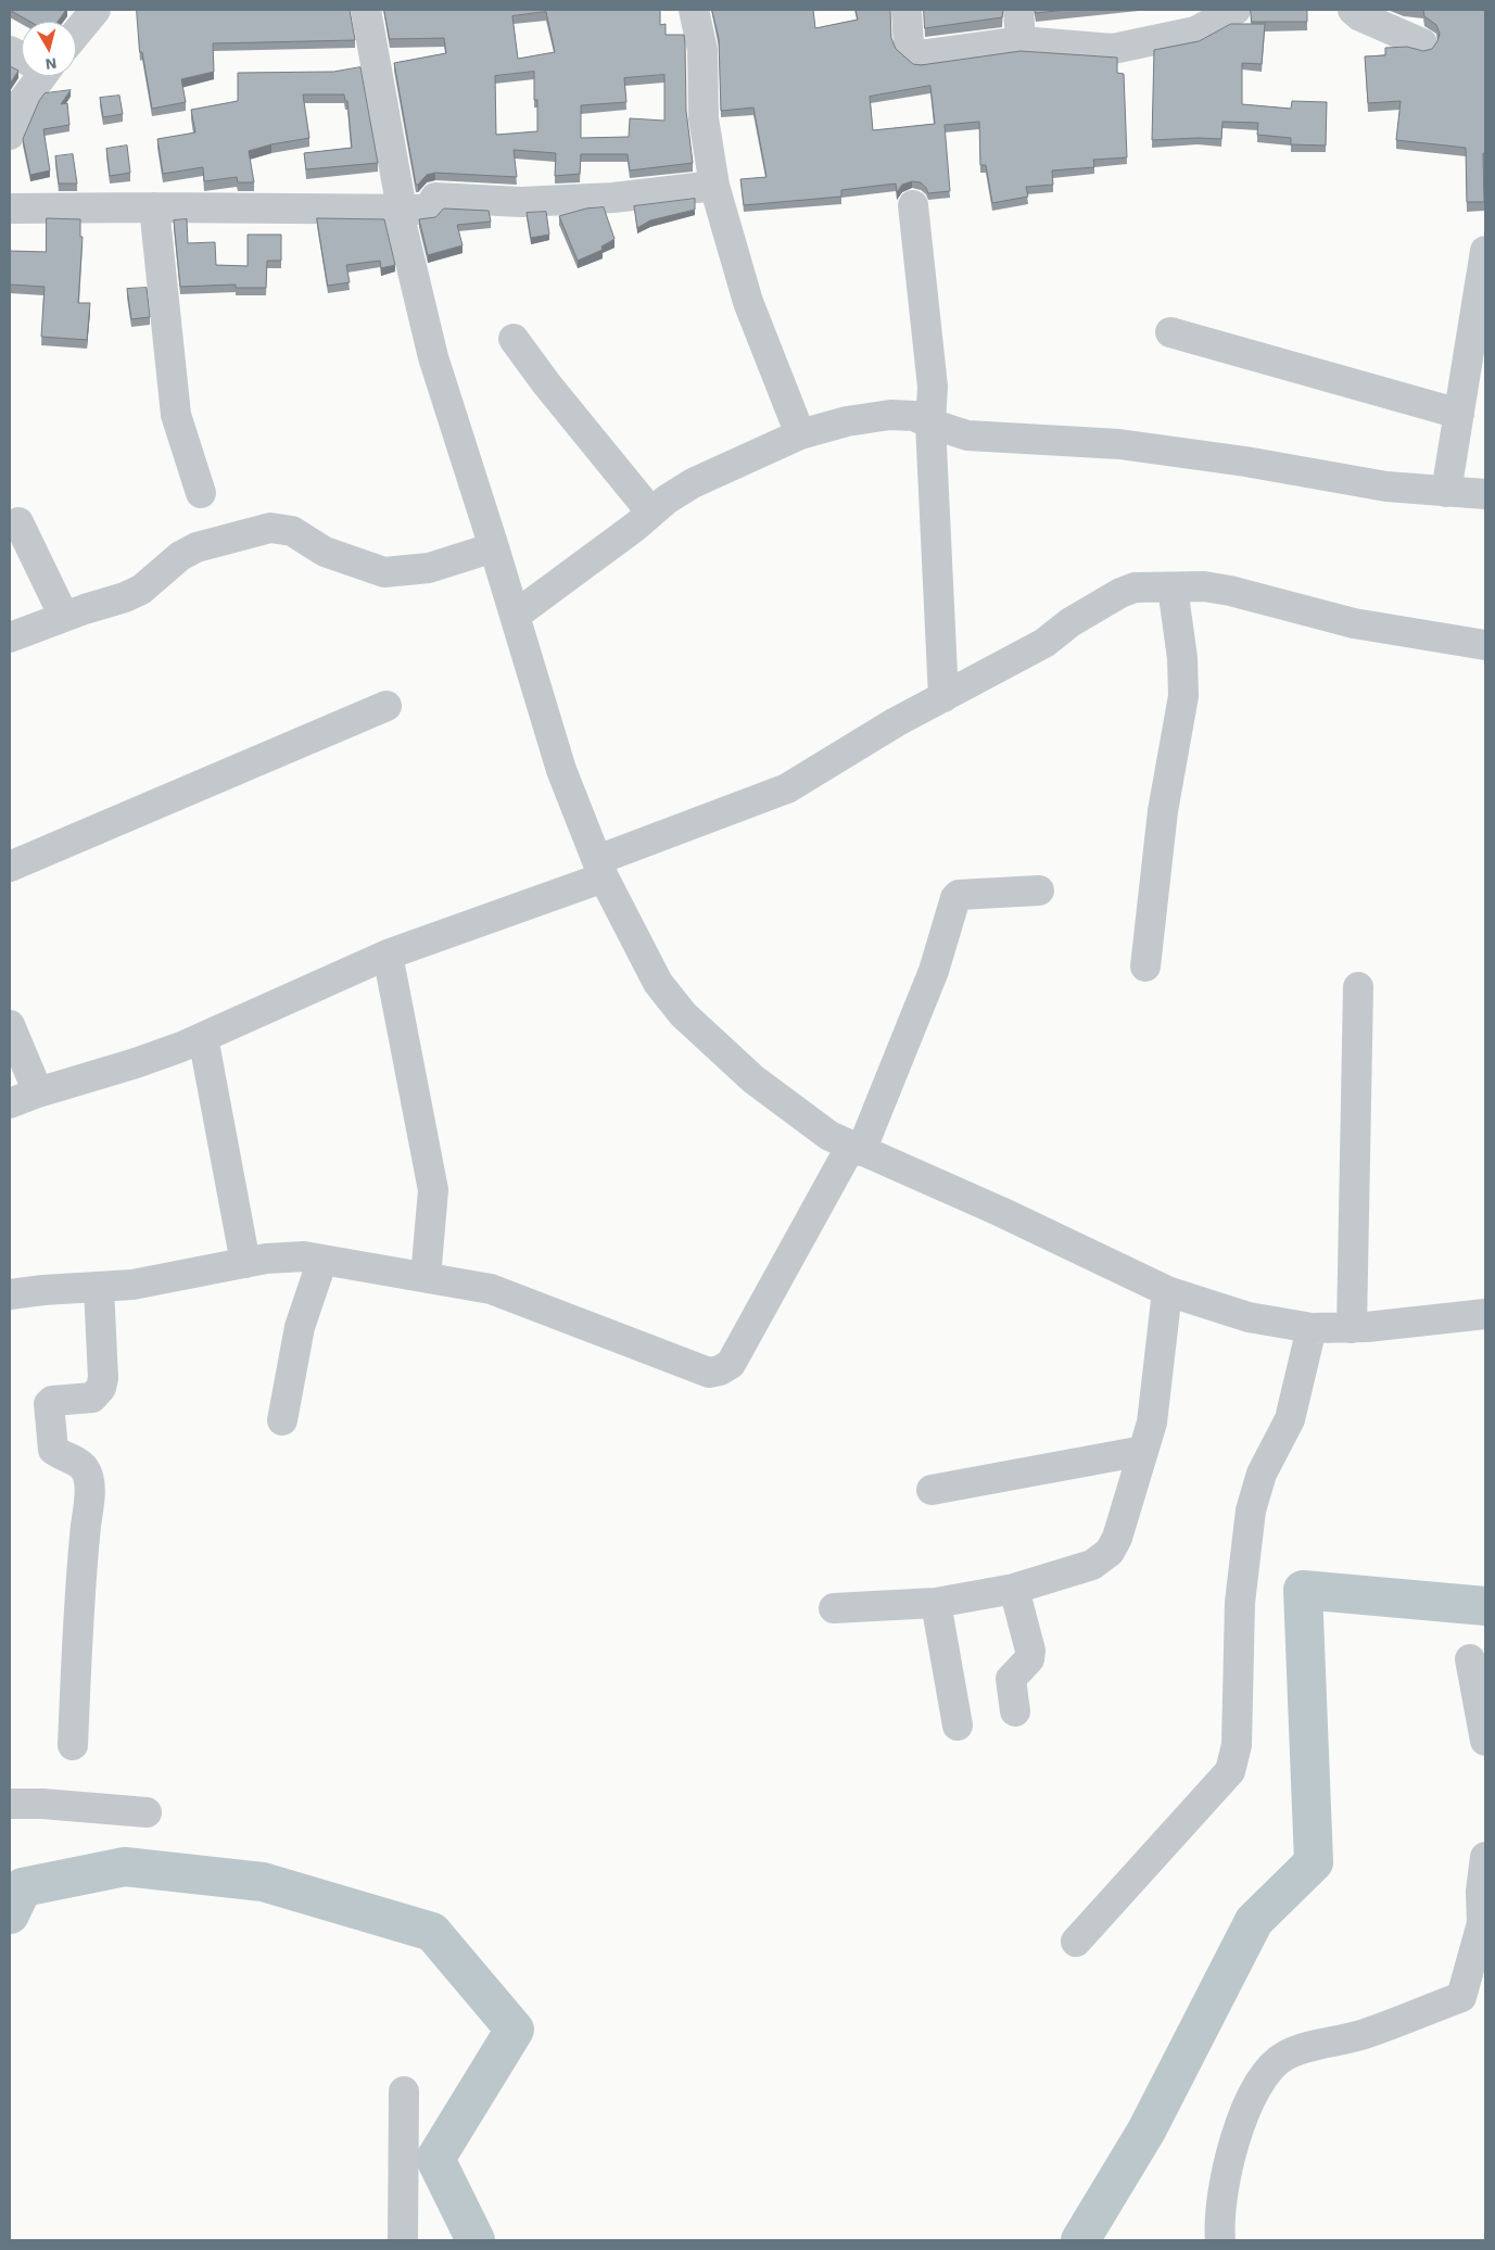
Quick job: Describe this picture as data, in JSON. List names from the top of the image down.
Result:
{
  "north": "bottom"
}
